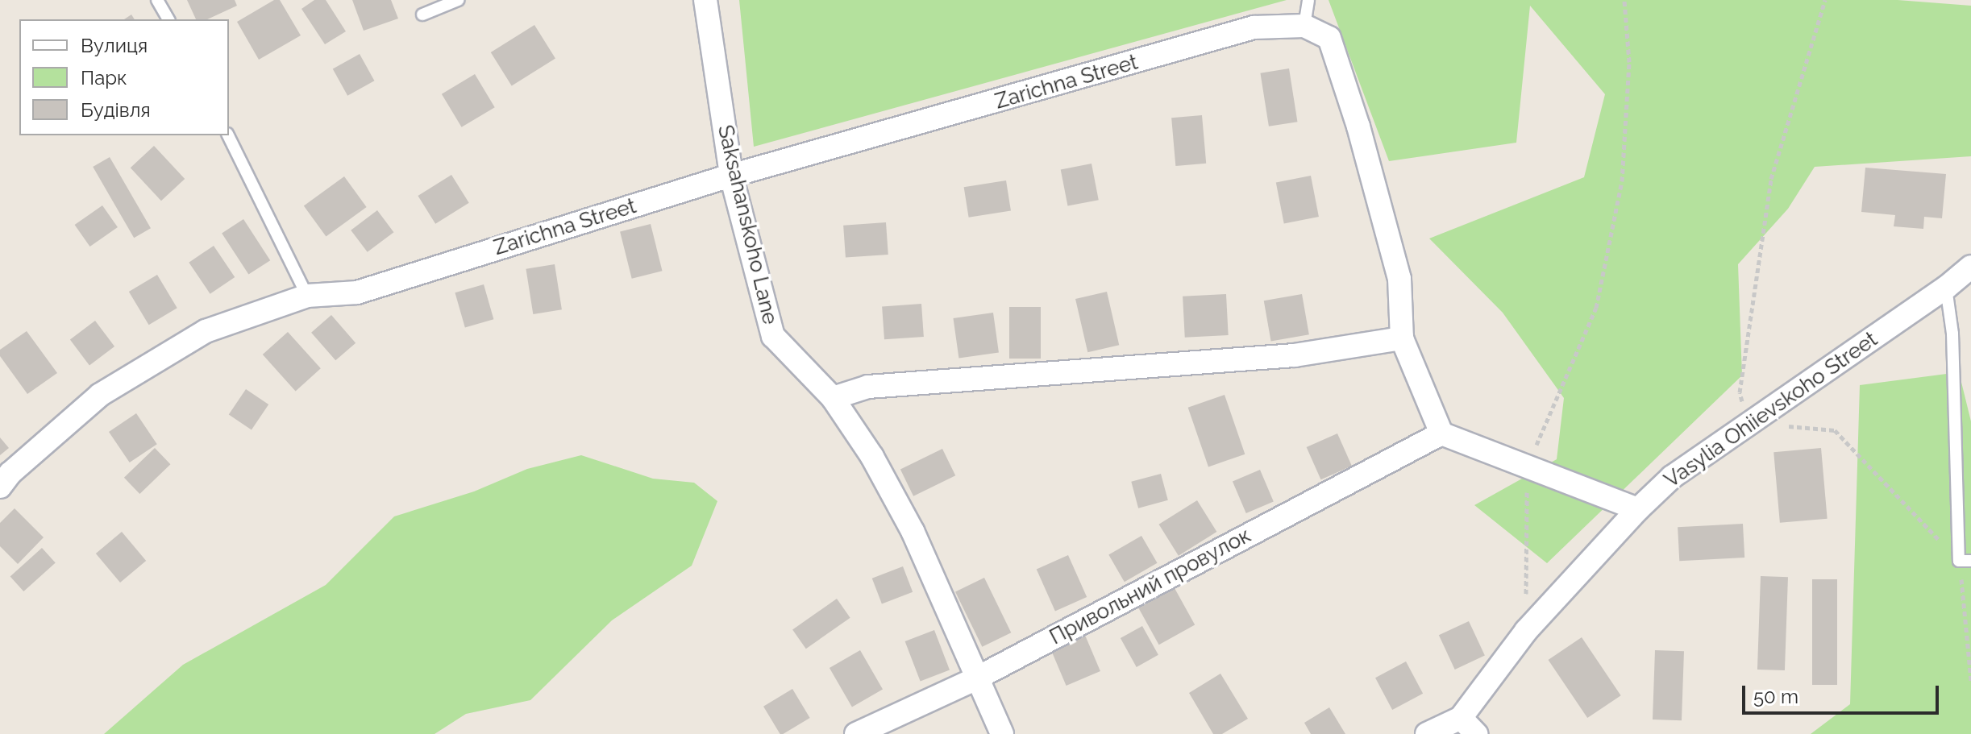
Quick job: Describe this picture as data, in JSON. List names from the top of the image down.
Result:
{
  "streets": {
    "street": [
      "Zarichna Street",
      "Saksahanskoho Lane",
      "Vasylia Ohiievskoho Street",
      "Привольний провулок"
    ]
  },
  "crossings": [
    ["Zarichna Street", "Saksahanskoho Lane"],
    ["Saksahanskoho Lane", "Привольний провулок"]
  ],
  "legend": ["Вулиця", "Парк", "Будівля"],
  "scale_bar": "50 m"
}
